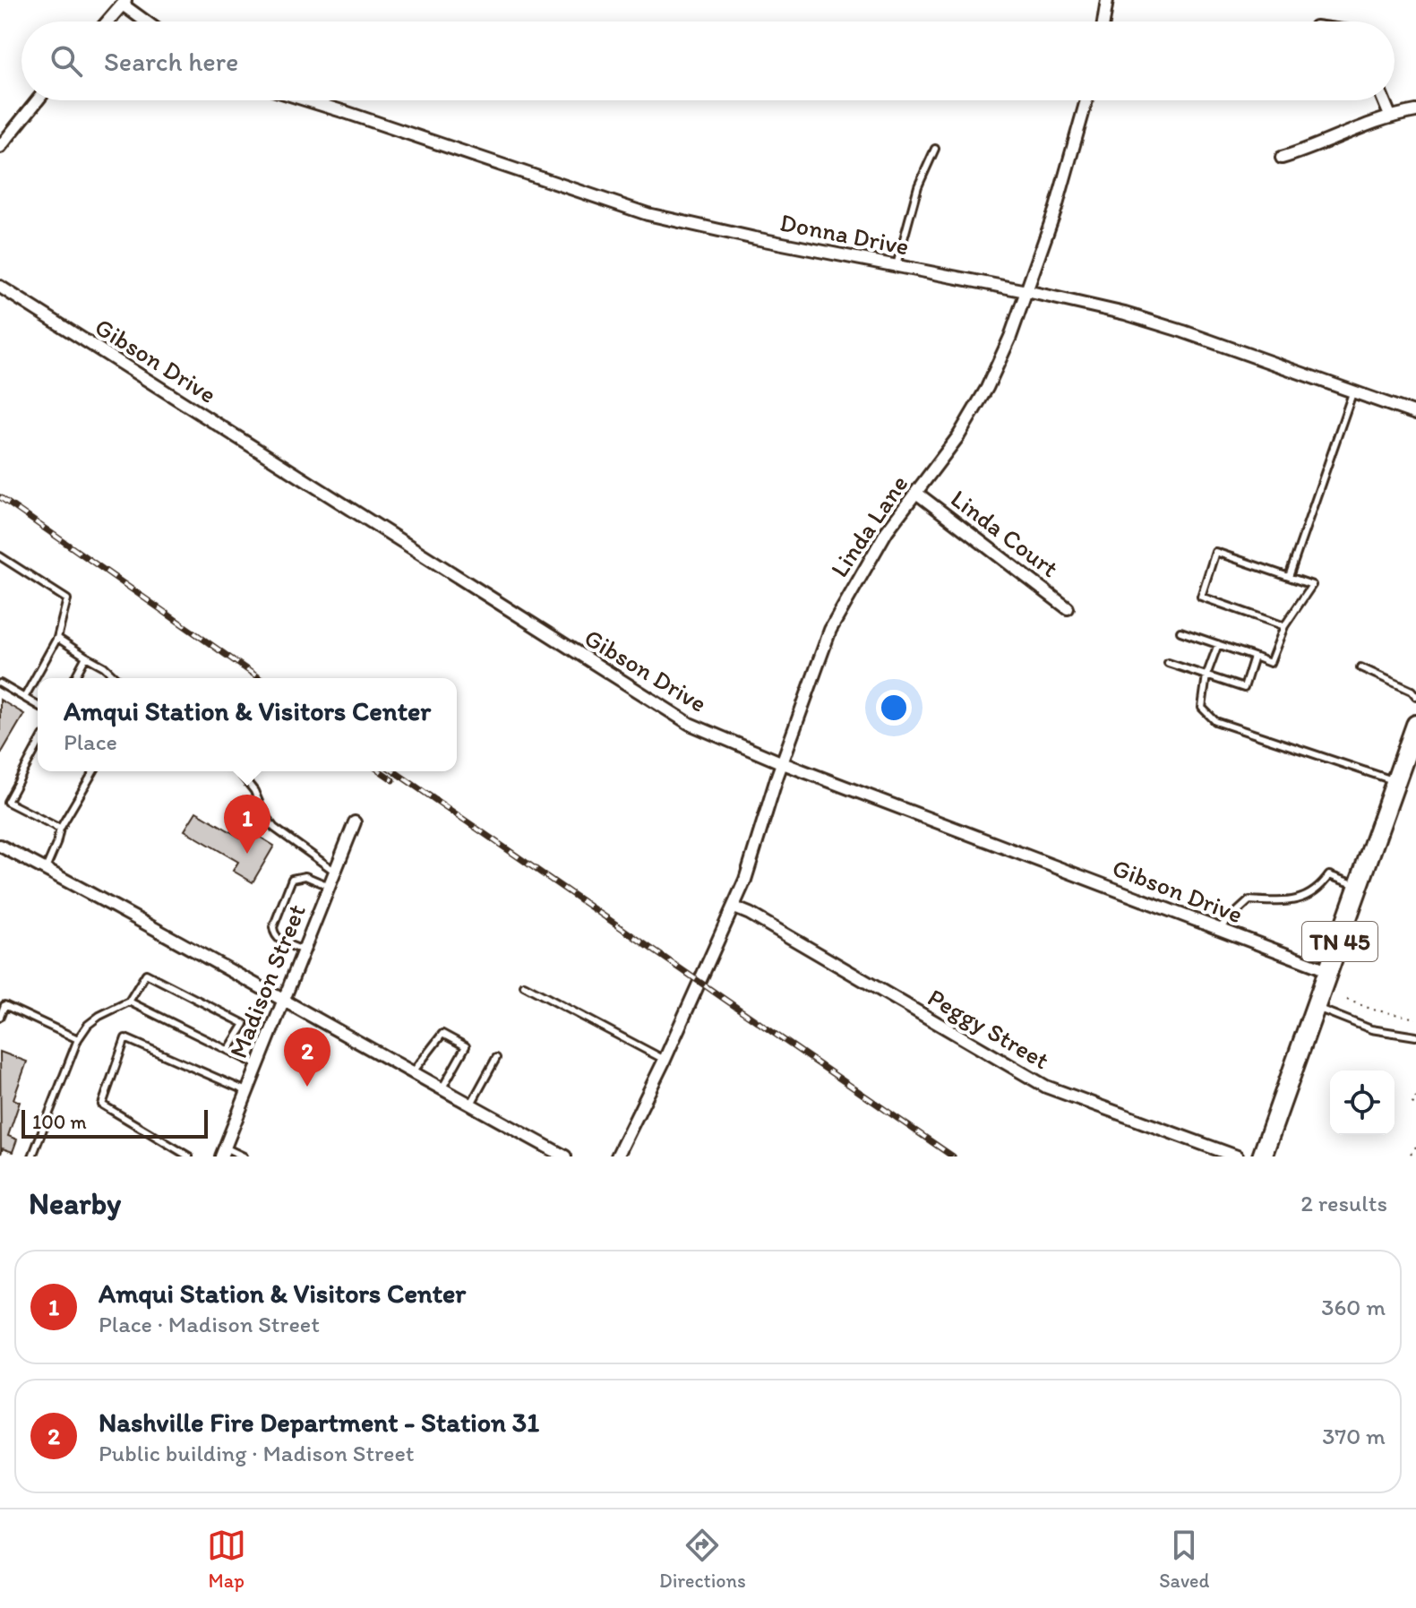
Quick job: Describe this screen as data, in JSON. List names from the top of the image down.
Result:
{
  "streets": {
    "main road": ["TN 45"],
    "street": [
      "Donna Drive",
      "Gibson Drive",
      "Linda Lane",
      "Linda Court",
      "Madison Street",
      "Peggy Street"
    ]
  },
  "crossings": [
    ["Donna Drive", "Linda Lane"],
    ["Gibson Drive", "Linda Lane"],
    ["Gibson Drive", "TN 45"],
    ["Linda Lane", "Linda Court"],
    ["Linda Lane", "Peggy Street"]
  ],
  "scale_bar": "100 m",
  "page": {
    "search": "Search here",
    "popup": ["Amqui Station & Visitors Center", "Place"],
    "pins": ["1", "2"],
    "scale": "100 m",
    "heading": ["Nearby", "2 results"],
    "list": [
      {
        "mark": "1",
        "name": "Amqui Station & Visitors Center",
        "note": "Place · Madison Street",
        "value": "360 m"
      },
      {
        "mark": "2",
        "name": "Nashville Fire Department - Station 31",
        "note": "Public building · Madison Street",
        "value": "370 m"
      }
    ],
    "nav": ["Map", "Directions", "Saved"]
  }
}
